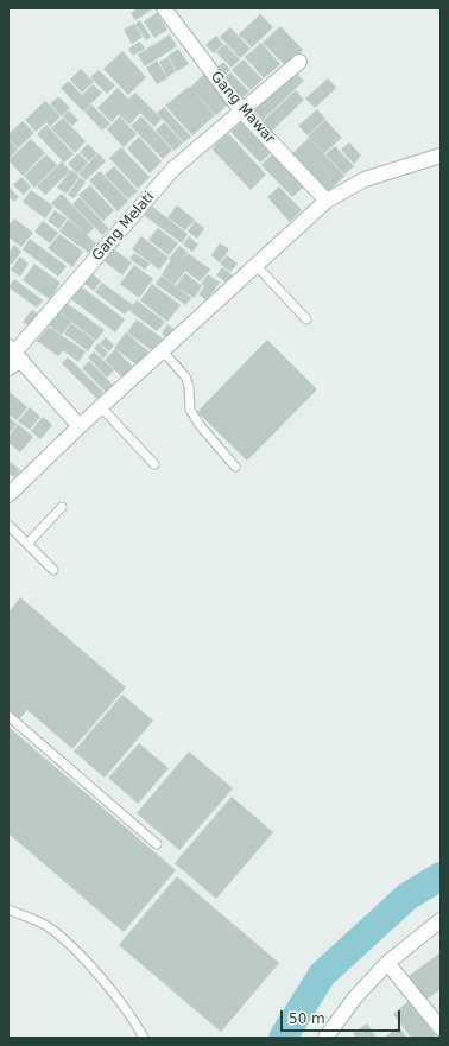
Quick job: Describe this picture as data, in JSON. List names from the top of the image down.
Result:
{
  "streets": {
    "street": ["Gang Mawar", "Gang Melati"]
  },
  "crossings": [
    ["Gang Mawar", "Gang Melati"]
  ],
  "scale_bar": "50 m"
}
